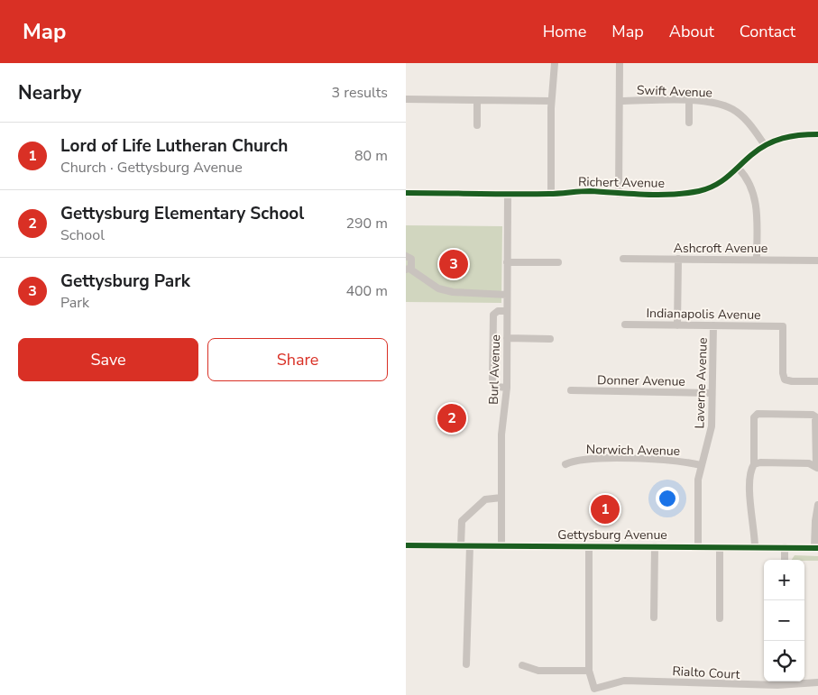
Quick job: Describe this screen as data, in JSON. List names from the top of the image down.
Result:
{
  "streets": {
    "street": [
      "Swift Avenue",
      "Richert Avenue",
      "Ashcroft Avenue",
      "Indianapolis Avenue",
      "Burl Avenue",
      "Donner Avenue",
      "Laverne Avenue",
      "Norwich Avenue",
      "Gettysburg Avenue",
      "Rialto Court"
    ]
  },
  "crossings": [
    ["Swift Avenue", "Richert Avenue"],
    ["Richert Avenue", "Burl Avenue"],
    ["Indianapolis Avenue", "Laverne Avenue"],
    ["Burl Avenue", "Gettysburg Avenue"],
    ["Donner Avenue", "Laverne Avenue"],
    ["Laverne Avenue", "Norwich Avenue"],
    ["Laverne Avenue", "Gettysburg Avenue"]
  ],
  "page": {
    "header": "Map",
    "nav": [
      "Home",
      "Map",
      "About",
      "Contact"
    ],
    "heading": ["Nearby", "3 results"],
    "list": [
      {
        "mark": "1",
        "name": "Lord of Life Lutheran Church",
        "note": "Church · Gettysburg Avenue",
        "value": "80 m"
      },
      {
        "mark": "2",
        "name": "Gettysburg Elementary School",
        "note": "School",
        "value": "290 m"
      },
      {
        "mark": "3",
        "name": "Gettysburg Park",
        "note": "Park",
        "value": "400 m"
      }
    ],
    "pins": ["3", "2", "1"],
    "buttons": ["Save", "Share"],
    "map_buttons": ["+", "−"]
  }
}
